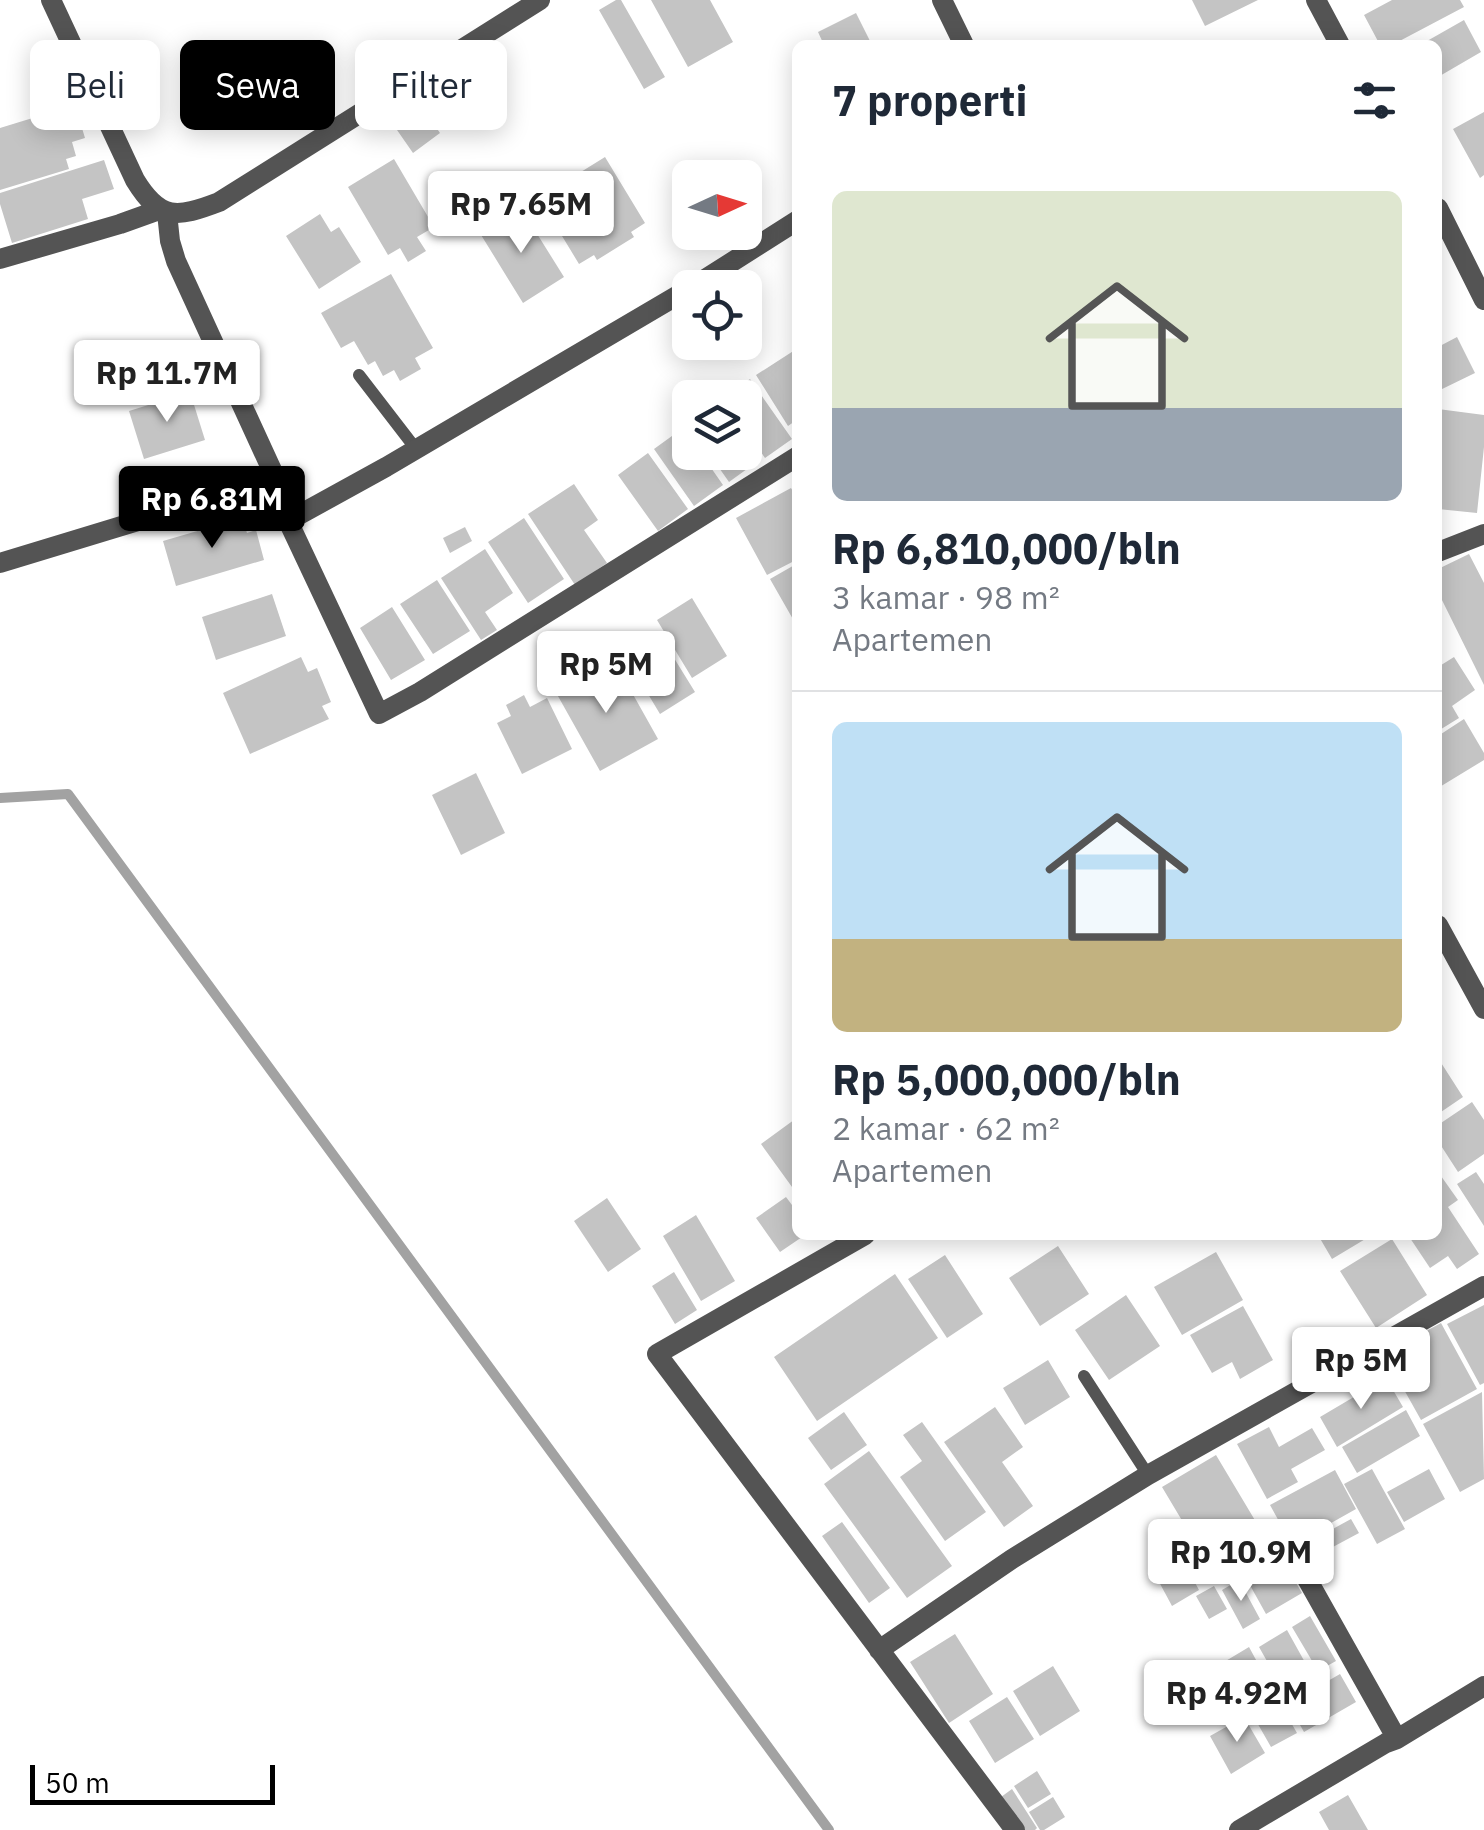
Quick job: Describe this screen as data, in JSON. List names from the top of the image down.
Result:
{
  "scale_bar": "50 m",
  "north": "right",
  "page": {
    "chip": ["Beli", "Sewa", "Filter"],
    "heading": "7 properti",
    "list": [
      {
        "name": "Rp 6,810,000/bln",
        "note": "3 kamar · 98 m² · Apartemen"
      },
      {
        "name": "Rp 5,000,000/bln",
        "note": "2 kamar · 62 m² · Apartemen"
      }
    ],
    "price": [
      "Rp 7.65M",
      "Rp 11.7M",
      "Rp 6.81M",
      "Rp 5M",
      "Rp 5M",
      "Rp 10.9M",
      "Rp 4.92M"
    ],
    "scale": "50 m"
  }
}
